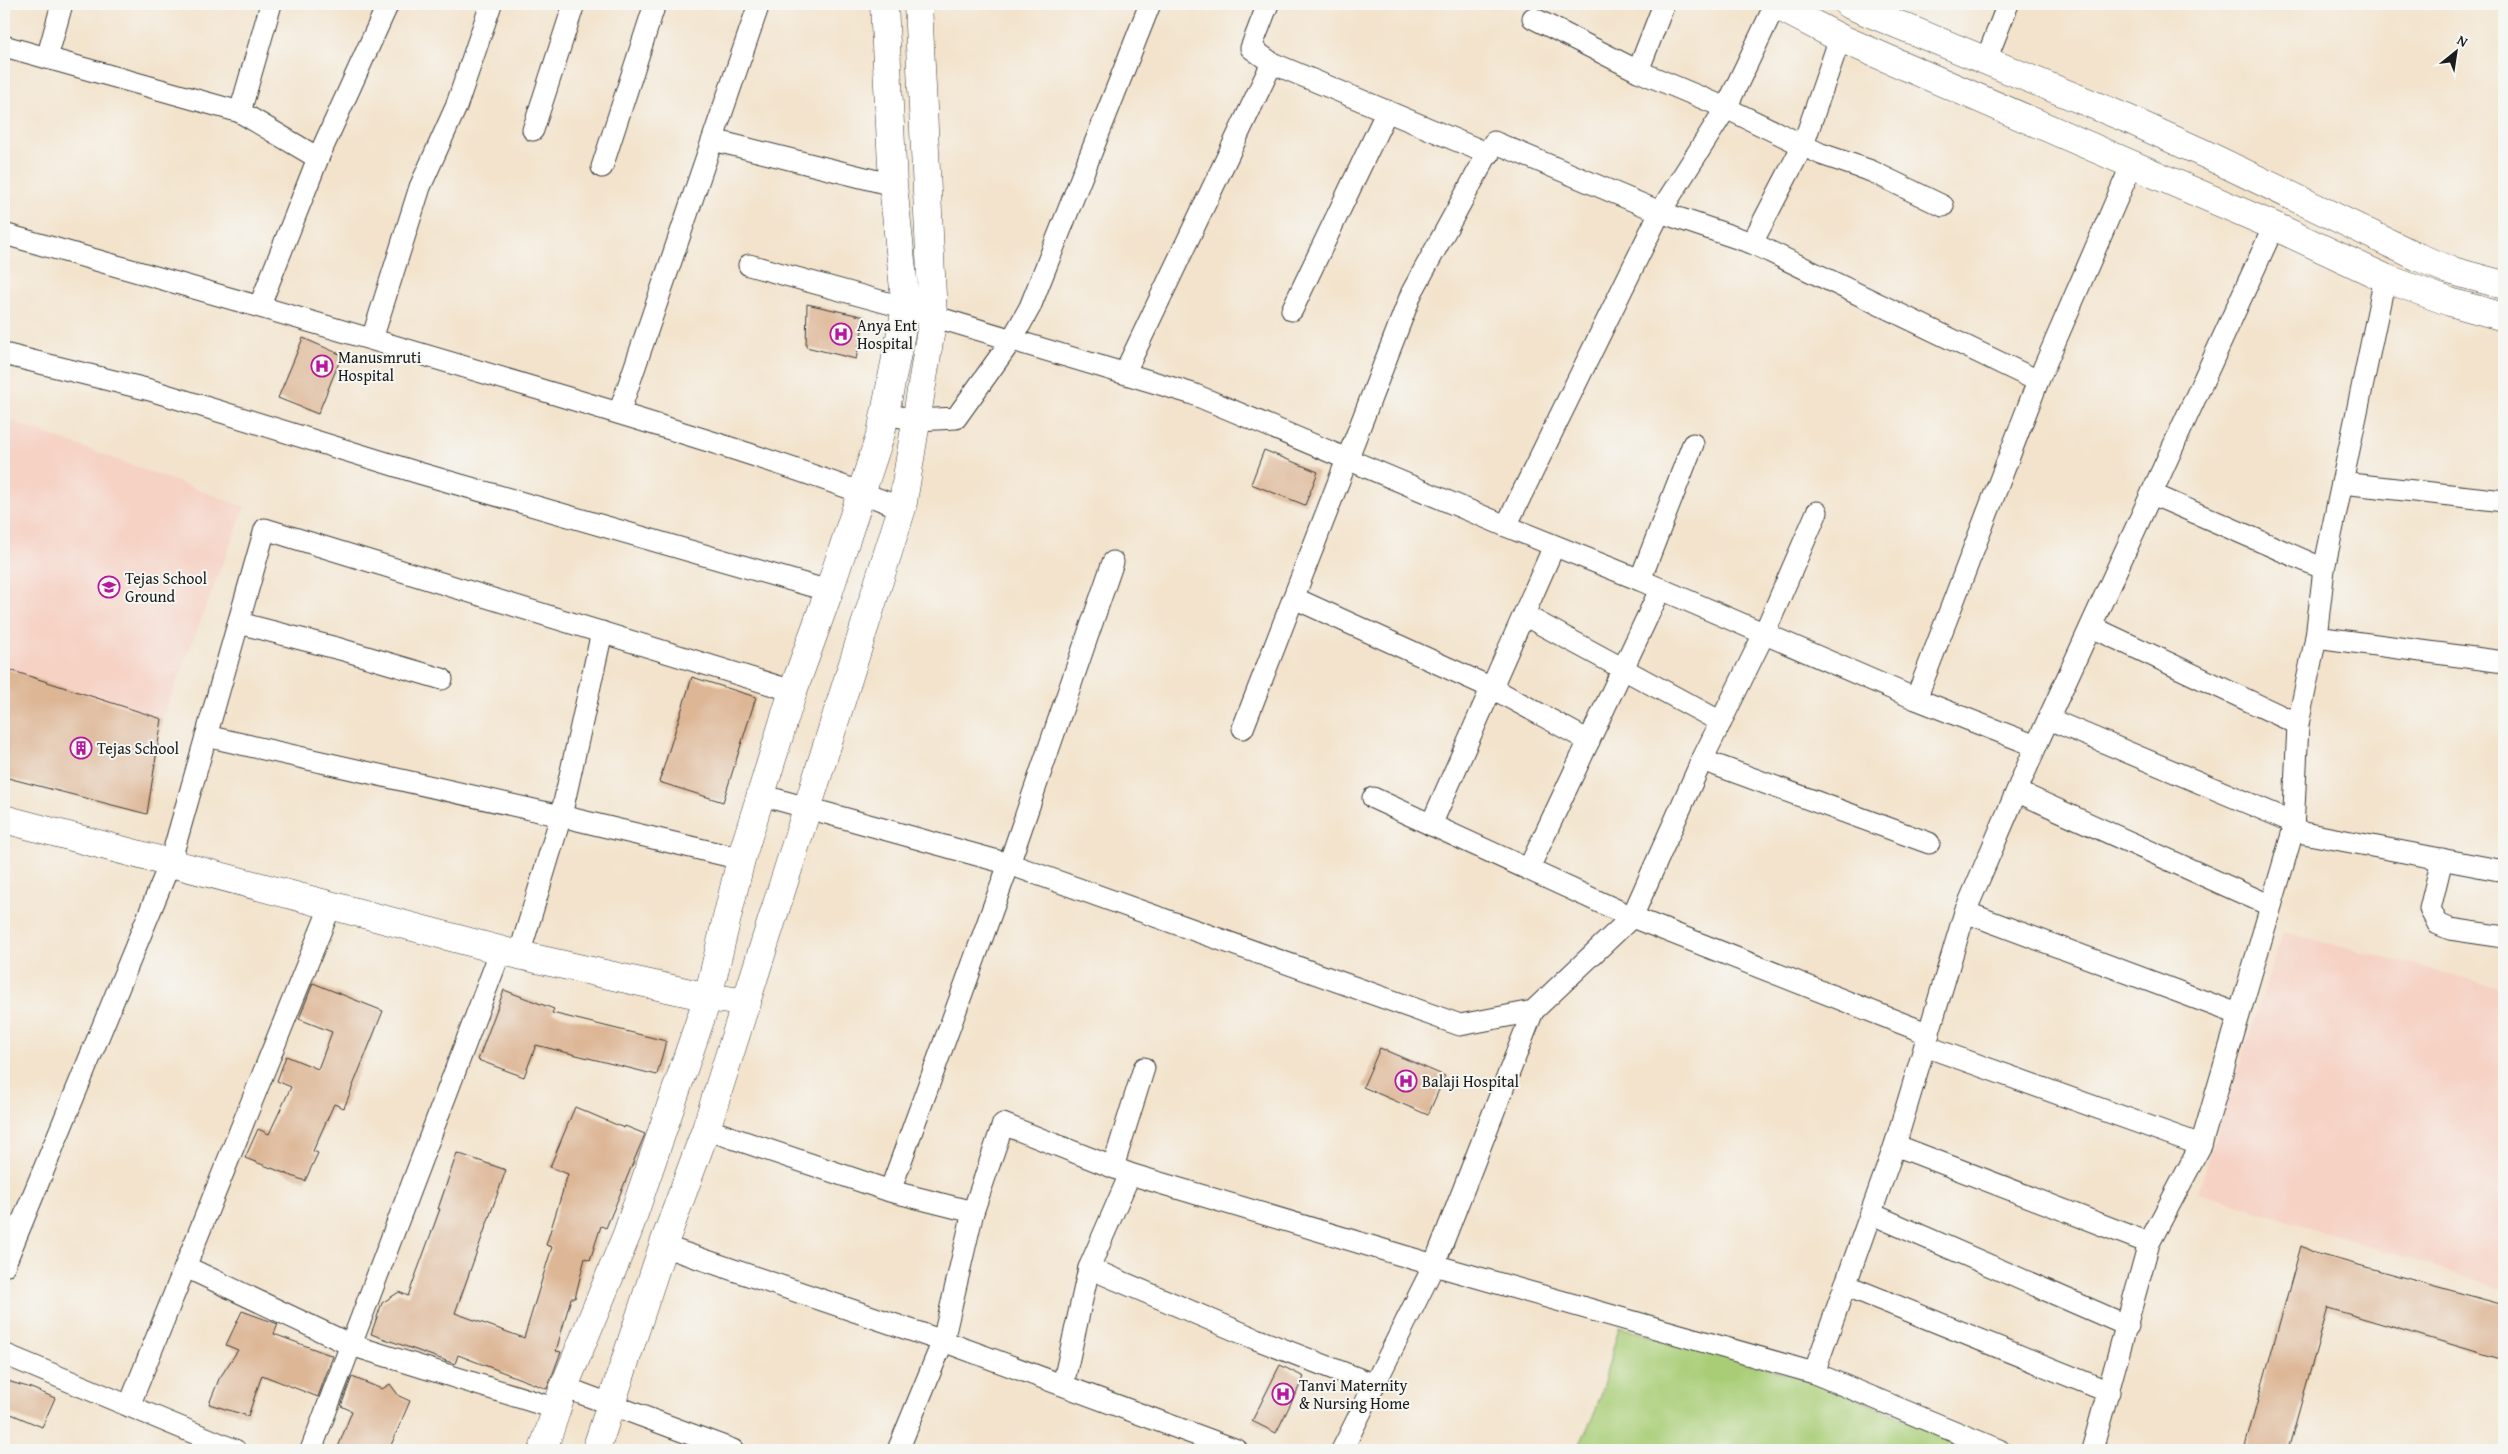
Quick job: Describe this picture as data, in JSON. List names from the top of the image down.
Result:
{
  "places": {
    "hospital": [
      "Anya Ent Hospital",
      "Manusmruti Hospital",
      "Balaji Hospital",
      "Tanvi Maternity & Nursing Home"
    ],
    "school or university": ["Tejas School Ground"],
    "building": ["Tejas School"]
  },
  "north": "top right"
}
